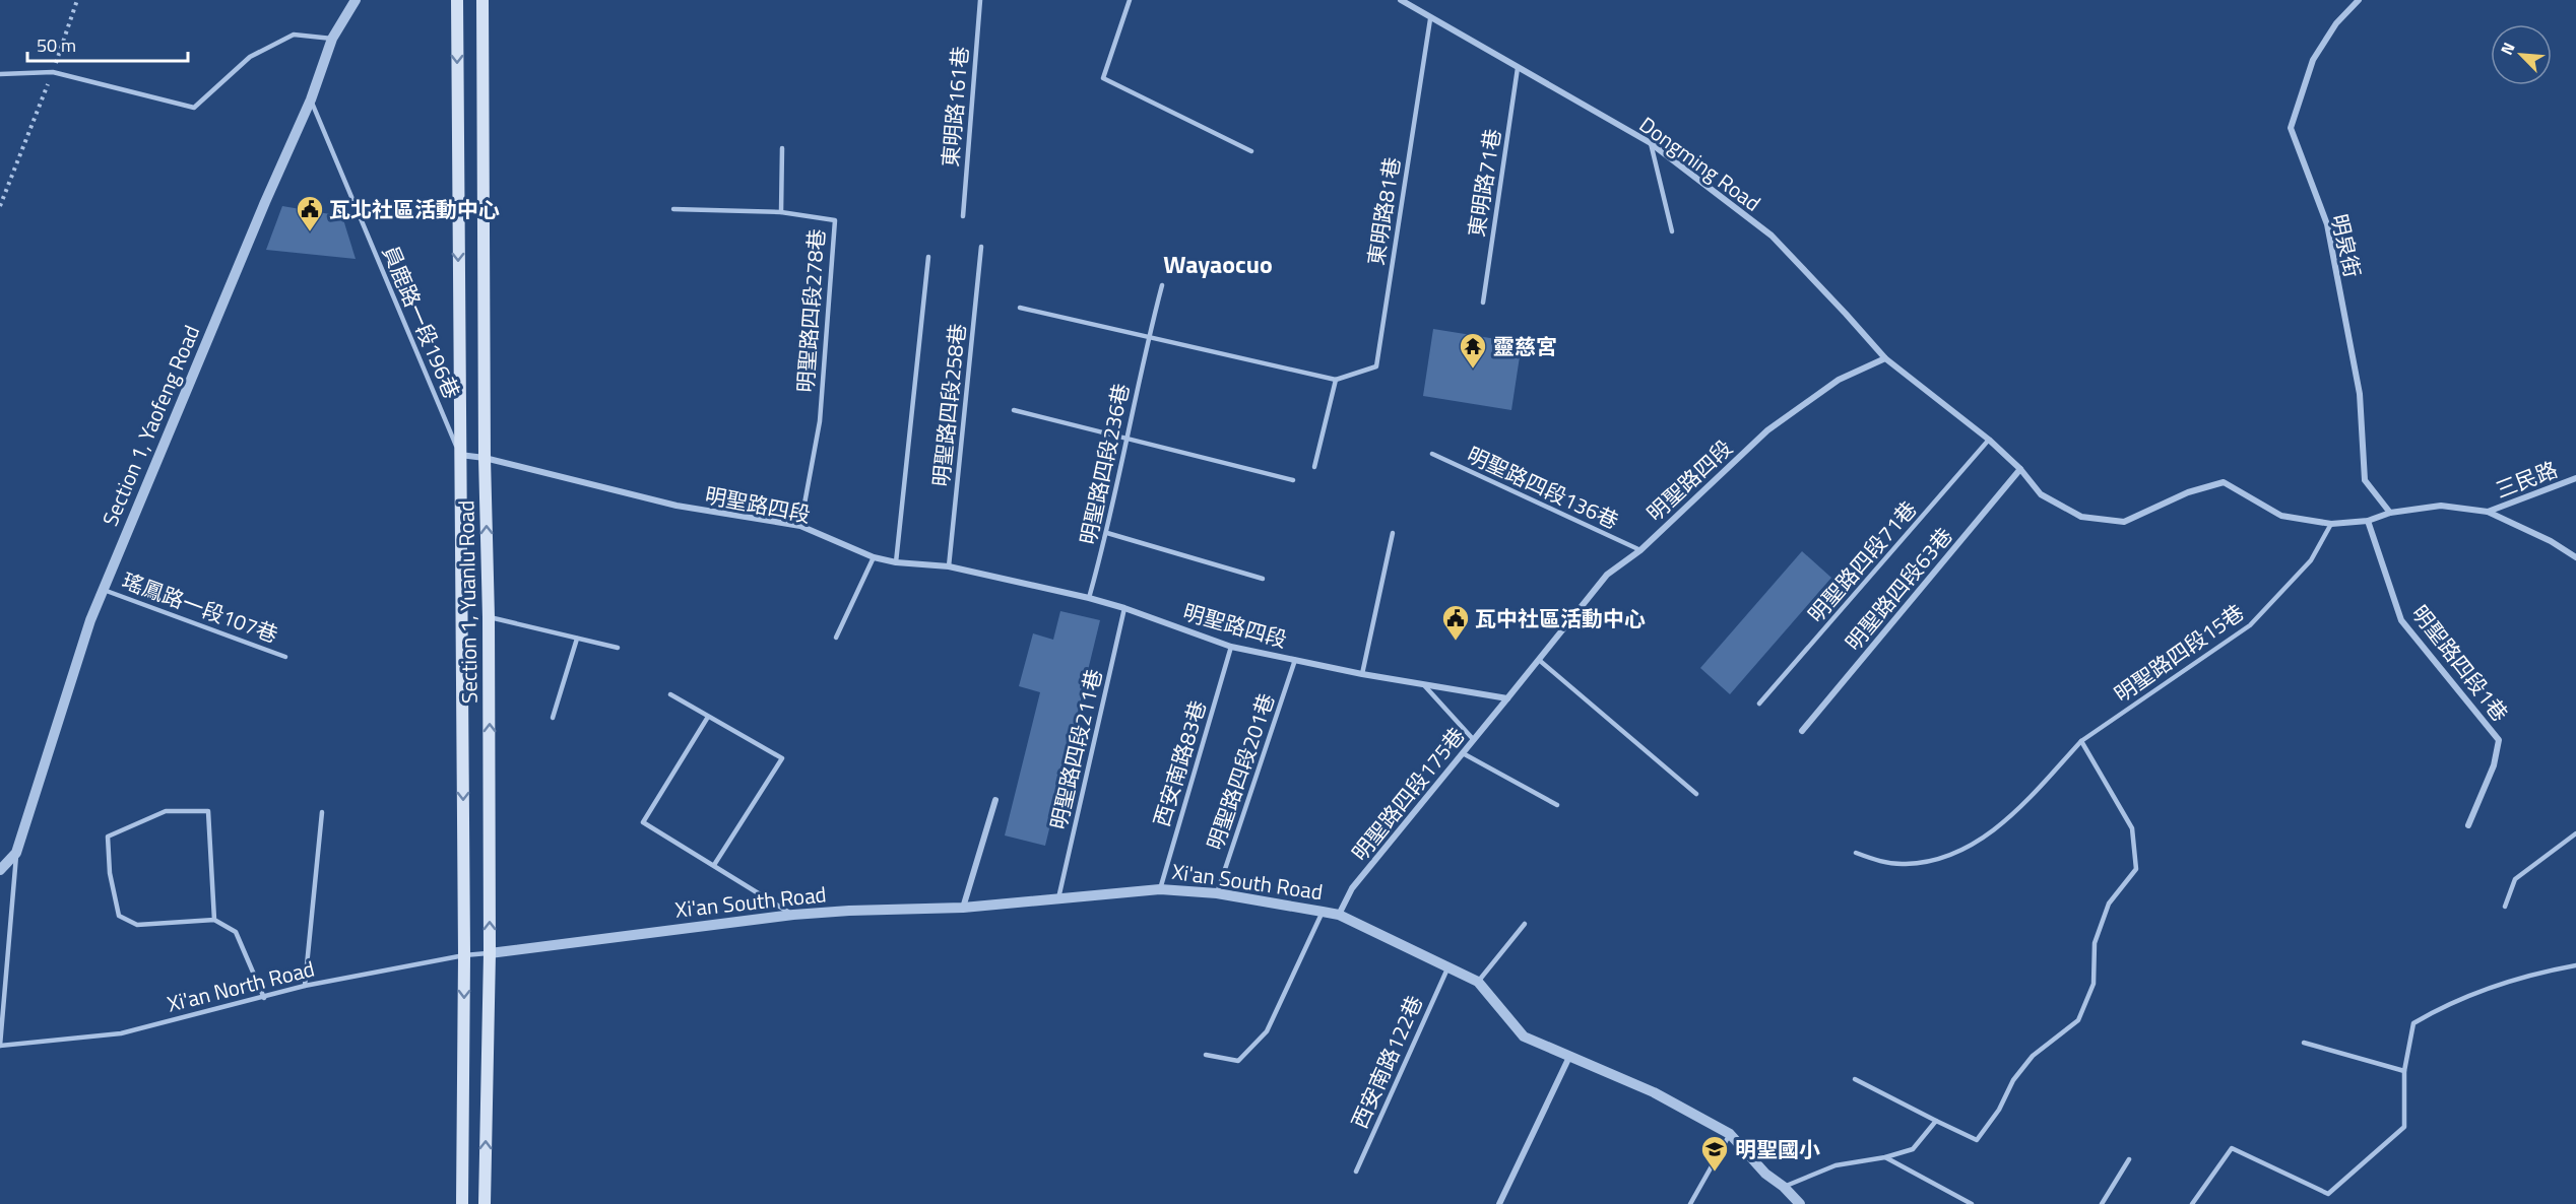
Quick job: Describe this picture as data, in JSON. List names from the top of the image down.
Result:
{
  "streets": {
    "main road": ["Section 1, Yuanlu Road"],
    "street": [
      "Dongming Road",
      "明泉街",
      "Section 1, Yaofeng Road",
      "三民路",
      "明聖路四段",
      "明聖路四段63巷",
      "明聖路四段1巷",
      "明聖路四段175巷",
      "Xi'an South Road"
    ],
    "lane": [
      "東明路161巷",
      "東明路71巷",
      "東明路81巷",
      "明聖路四段278巷",
      "員鹿路一段196巷",
      "明聖路四段258巷",
      "明聖路四段236巷",
      "明聖路四段136巷",
      "明聖路四段71巷",
      "瑤鳳路一段107巷",
      "明聖路四段15巷",
      "明聖路四段211巷",
      "西安南路83巷",
      "明聖路四段201巷",
      "Xi'an North Road",
      "西安南路122巷"
    ]
  },
  "crossings": [
    ["Dongming Road", "東明路71巷"],
    ["Dongming Road", "東明路81巷"],
    ["Dongming Road", "明聖路四段"],
    ["Dongming Road", "明聖路四段71巷"],
    ["Dongming Road", "明聖路四段63巷"],
    ["Dongming Road", "明聖路四段15巷"],
    ["明聖路四段278巷", "明聖路四段"],
    ["員鹿路一段196巷", "Section 1, Yaofeng Road"],
    ["員鹿路一段196巷", "明聖路四段"],
    ["員鹿路一段196巷", "Section 1, Yuanlu Road"],
    ["明聖路四段258巷", "明聖路四段"],
    ["Section 1, Yaofeng Road", "瑤鳳路一段107巷"],
    ["明聖路四段236巷", "明聖路四段"],
    ["明聖路四段", "明聖路四段136巷"],
    ["明聖路四段", "Section 1, Yuanlu Road"],
    ["明聖路四段", "明聖路四段211巷"],
    ["明聖路四段", "西安南路83巷"],
    ["明聖路四段", "明聖路四段201巷"],
    ["明聖路四段", "明聖路四段175巷"],
    ["Section 1, Yuanlu Road", "Xi'an South Road"],
    ["Section 1, Yuanlu Road", "Xi'an North Road"],
    ["明聖路四段211巷", "Xi'an South Road"],
    ["西安南路83巷", "Xi'an South Road"],
    ["明聖路四段201巷", "Xi'an South Road"],
    ["明聖路四段175巷", "Xi'an South Road"],
    ["Xi'an South Road", "Xi'an North Road"],
    ["Xi'an South Road", "西安南路122巷"]
  ],
  "districts": ["Wayaocuo"],
  "places": {
    "public building": ["瓦北社區活動中心", "瓦中社區活動中心"],
    "temple": ["靈慈宮"],
    "school or university": ["明聖國小"]
  },
  "scale_bar": "50 m",
  "north": "top left"
}
